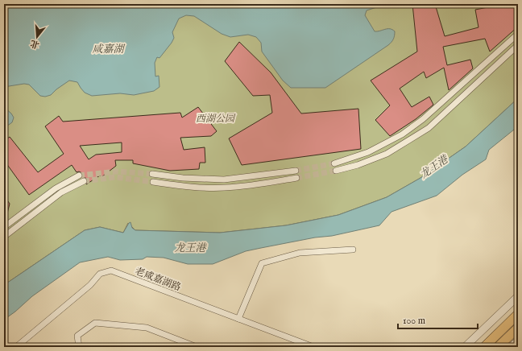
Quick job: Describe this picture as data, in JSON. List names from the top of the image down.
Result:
{
  "streets": {
    "street": ["老咸嘉湖路"]
  },
  "water": ["咸嘉湖", "龙王港"],
  "parks": ["西湖公园"],
  "scale_bar": "100 m",
  "north": "bottom"
}
